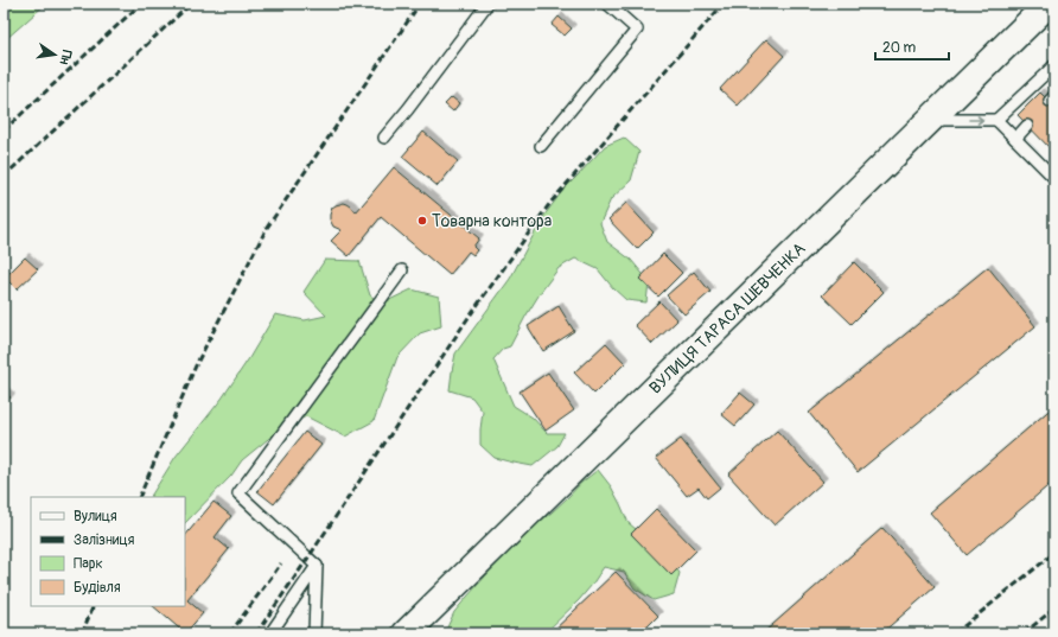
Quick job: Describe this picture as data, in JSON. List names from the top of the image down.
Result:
{
  "streets": {
    "main road": ["ВУЛИЦЯ ТАРАСА ШЕВЧЕНКА"]
  },
  "places": ["Товарна контора"],
  "legend": [
    "Вулиця",
    "Залізниця",
    "Парк",
    "Будівля"
  ],
  "scale_bar": "20 m",
  "north": "right"
}
